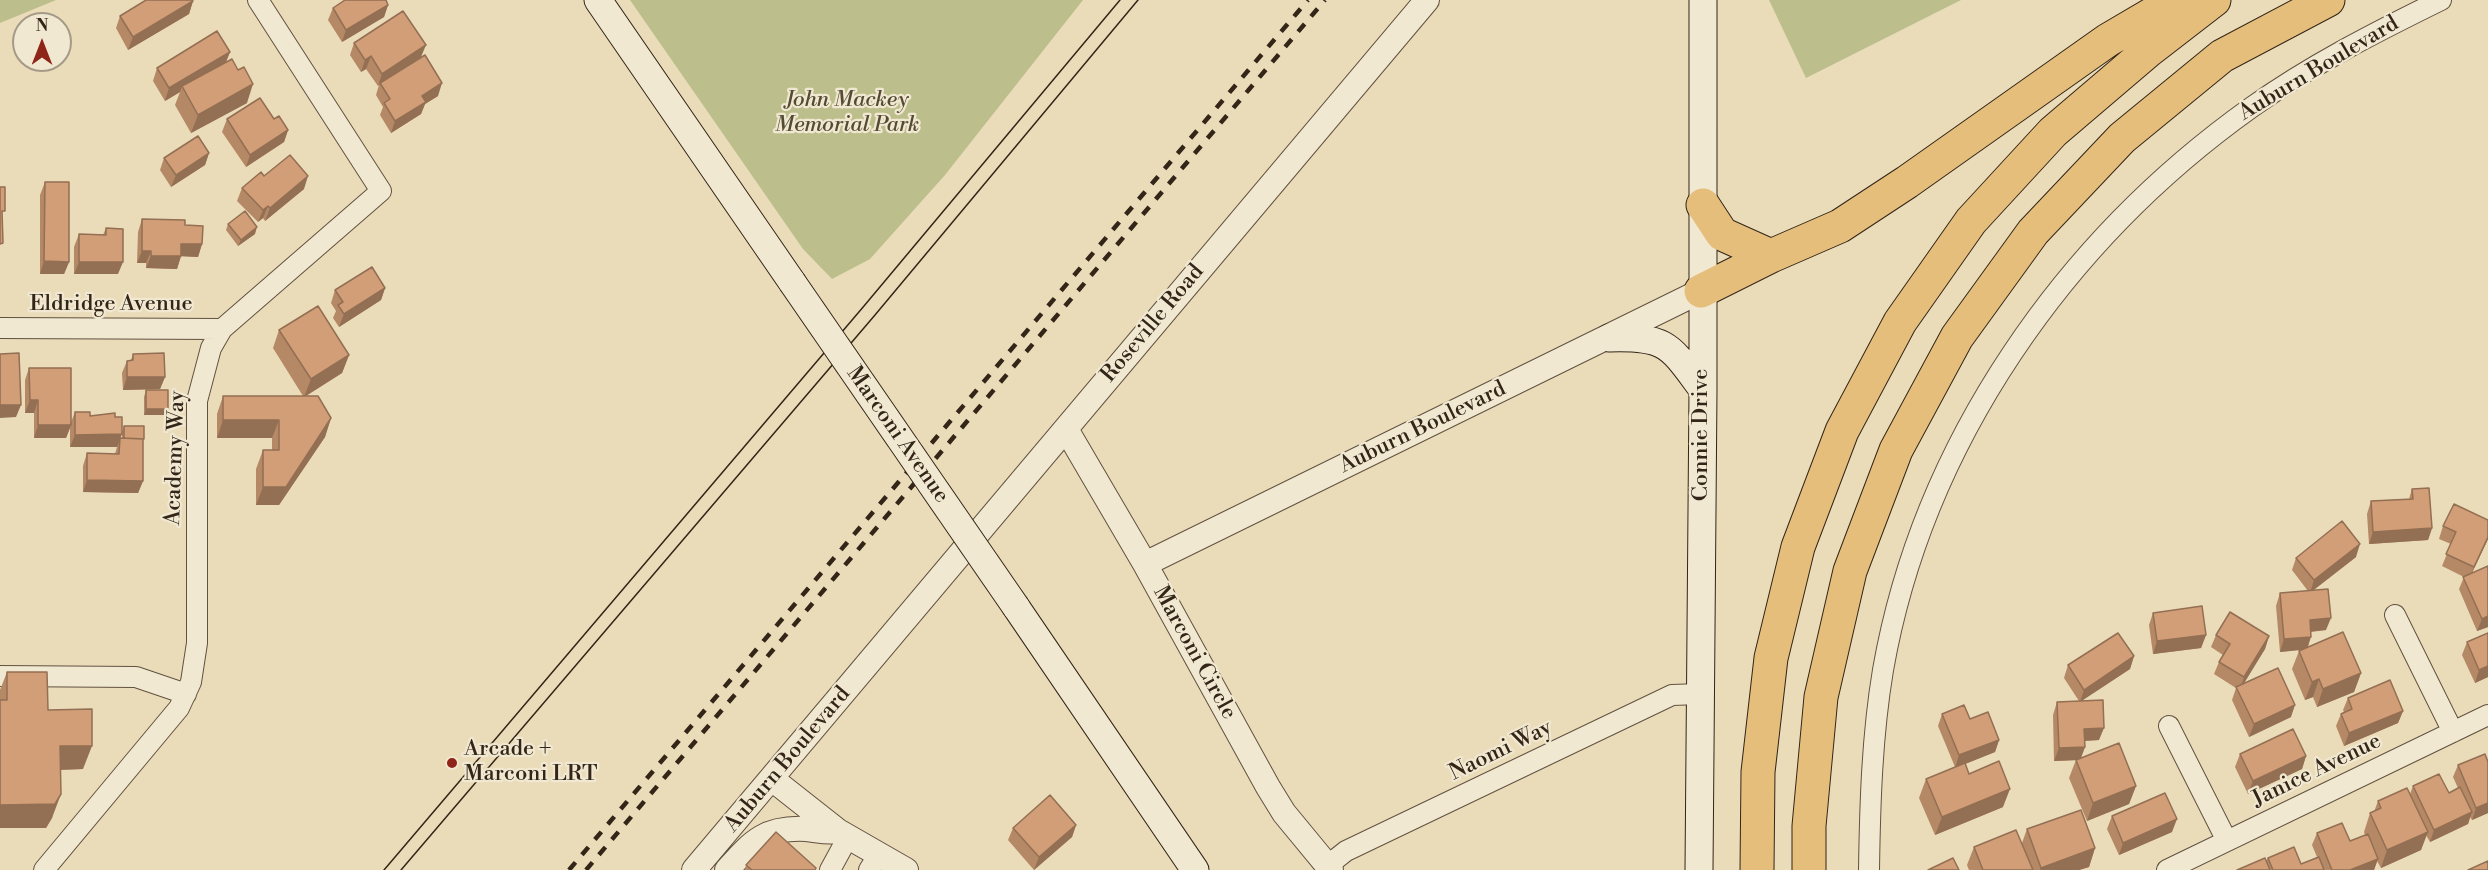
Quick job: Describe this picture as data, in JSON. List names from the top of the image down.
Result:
{
  "streets": {
    "main road": ["Marconi Avenue", "Connie Drive"],
    "street": [
      "Auburn Boulevard",
      "Eldridge Avenue",
      "Roseville Road",
      "Academy Way",
      "Marconi Circle",
      "Naomi Way",
      "Janice Avenue"
    ]
  },
  "crossings": [
    ["Auburn Boulevard", "Roseville Road"],
    ["Auburn Boulevard", "Connie Drive"],
    ["Auburn Boulevard", "Marconi Circle"],
    ["Eldridge Avenue", "Academy Way"],
    ["Roseville Road", "Marconi Circle"],
    ["Connie Drive", "Naomi Way"],
    ["Marconi Circle", "Naomi Way"]
  ],
  "parks": ["John Mackey Memorial Park"],
  "places": ["Arcade + Marconi LRT"],
  "north": "top"
}
